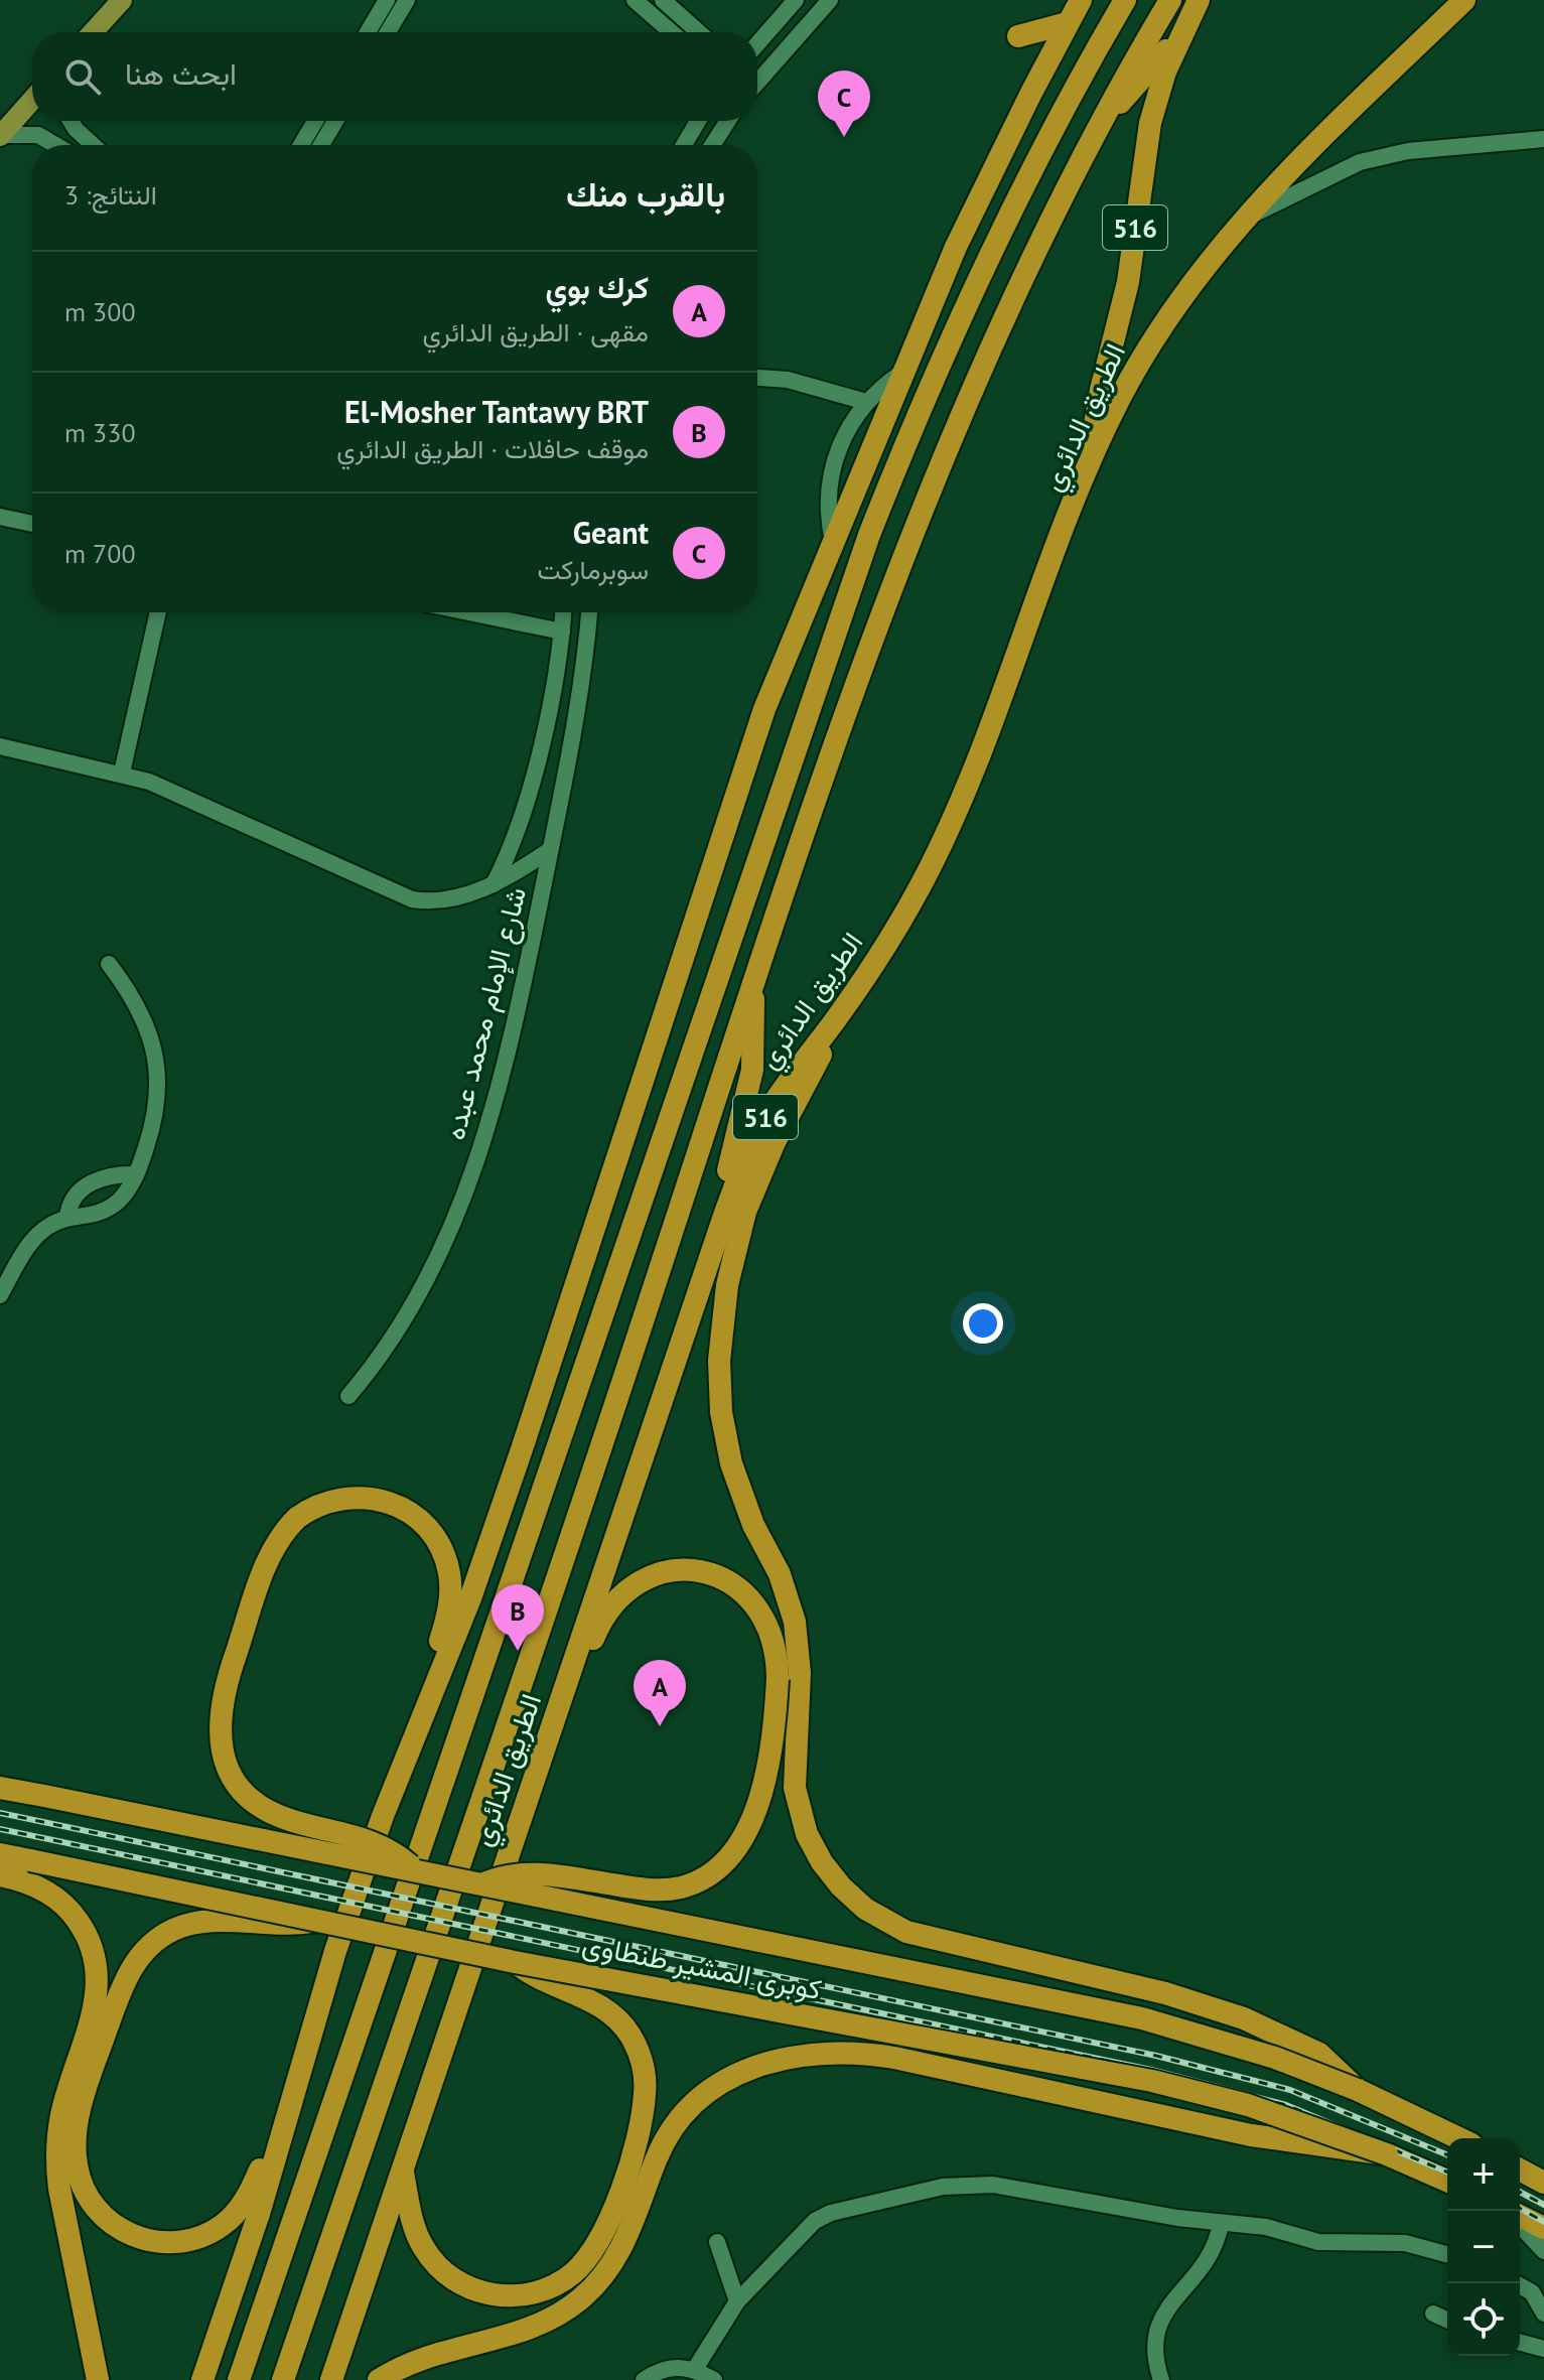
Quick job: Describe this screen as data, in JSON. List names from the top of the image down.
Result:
{
  "streets": {
    "highway": ["516", "الطريق الدائري", "كوبرى المشير طنطاوى"],
    "street": ["شارع الإمام محمد عبده"]
  },
  "crossings": [
    ["516", "الطريق الدائري"]
  ],
  "page": {
    "search": "ابحث هنا",
    "pins": ["C", "B", "A"],
    "heading": ["بالقرب منك", "النتائج: 3"],
    "list": [
      {
        "mark": "A",
        "name": "كرك بوي",
        "note": "مقهى · الطريق الدائري",
        "value": "300 m"
      },
      {
        "mark": "B",
        "name": "El-Mosher Tantawy BRT",
        "note": "موقف حافلات · الطريق الدائري",
        "value": "330 m"
      },
      {
        "mark": "C",
        "name": "Geant",
        "note": "سوبرماركت",
        "value": "700 m"
      }
    ],
    "map_buttons": ["+", "−"]
  }
}
